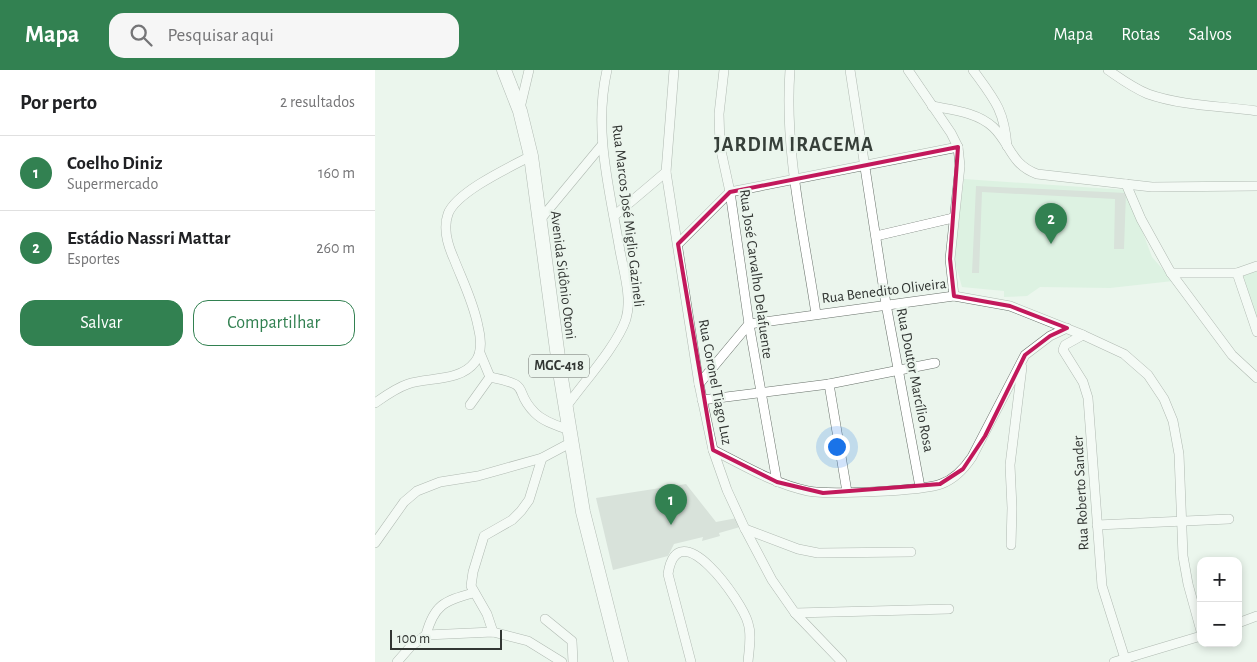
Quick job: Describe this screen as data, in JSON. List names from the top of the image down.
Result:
{
  "streets": {
    "main road": ["Avenida Sidônio Otoni", "MGC-418"],
    "street": [
      "Rua Marcos José Miglio Gazineli",
      "Rua José Carvalho Delafuente",
      "Rua Benedito Oliveira",
      "Rua Doutor Marcílio Rosa",
      "Rua Coronel Tiago Luz",
      "Rua Roberto Sander"
    ]
  },
  "crossings": [
    ["Rua Marcos José Miglio Gazineli", "Avenida Sidônio Otoni"],
    ["Rua José Carvalho Delafuente", "Rua Benedito Oliveira"],
    ["Rua Benedito Oliveira", "Rua Doutor Marcílio Rosa"],
    ["Rua Benedito Oliveira", "Rua Roberto Sander"]
  ],
  "districts": ["JARDIM IRACEMA"],
  "scale_bar": "100 m",
  "page": {
    "header": "Mapa",
    "search": "Pesquisar aqui",
    "nav": ["Mapa", "Rotas", "Salvos"],
    "heading": ["Por perto", "2 resultados"],
    "list": [
      {
        "mark": "1",
        "name": "Coelho Diniz",
        "note": "Supermercado",
        "value": "160 m"
      },
      {
        "mark": "2",
        "name": "Estádio Nassri Mattar",
        "note": "Esportes",
        "value": "260 m"
      }
    ],
    "pins": ["2", "1"],
    "buttons": ["Salvar", "Compartilhar"],
    "map_buttons": ["+", "−"],
    "scale": "100 m"
  }
}
